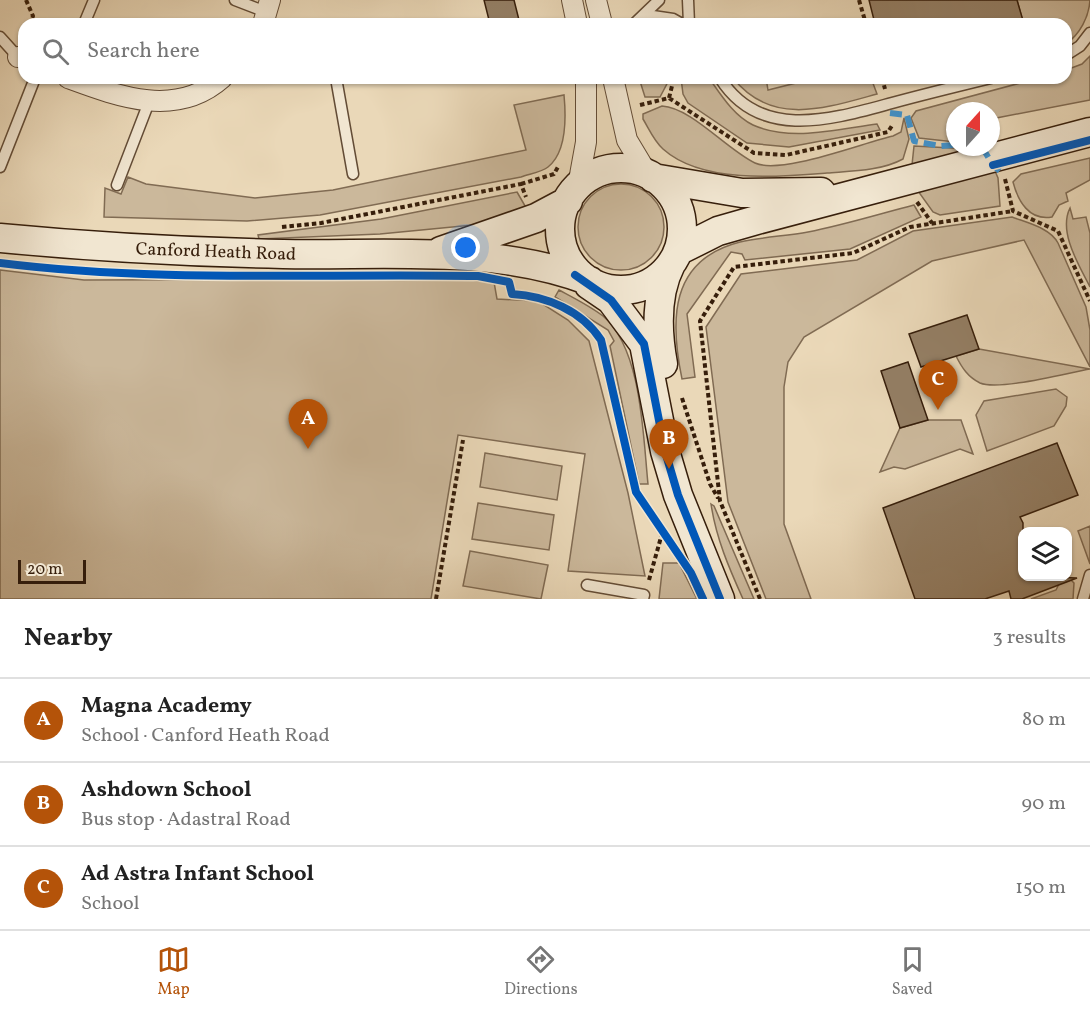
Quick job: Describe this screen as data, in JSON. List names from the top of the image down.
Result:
{
  "streets": {
    "main road": ["Canford Heath Road"]
  },
  "scale_bar": "20 m",
  "north": "top",
  "page": {
    "search": "Search here",
    "pins": ["C", "A", "B"],
    "scale": "20 m",
    "heading": ["Nearby", "3 results"],
    "list": [
      {
        "mark": "A",
        "name": "Magna Academy",
        "note": "School · Canford Heath Road",
        "value": "80 m"
      },
      {
        "mark": "B",
        "name": "Ashdown School",
        "note": "Bus stop · Adastral Road",
        "value": "90 m"
      },
      {
        "mark": "C",
        "name": "Ad Astra Infant School",
        "note": "School",
        "value": "150 m"
      }
    ],
    "nav": ["Map", "Directions", "Saved"]
  }
}
